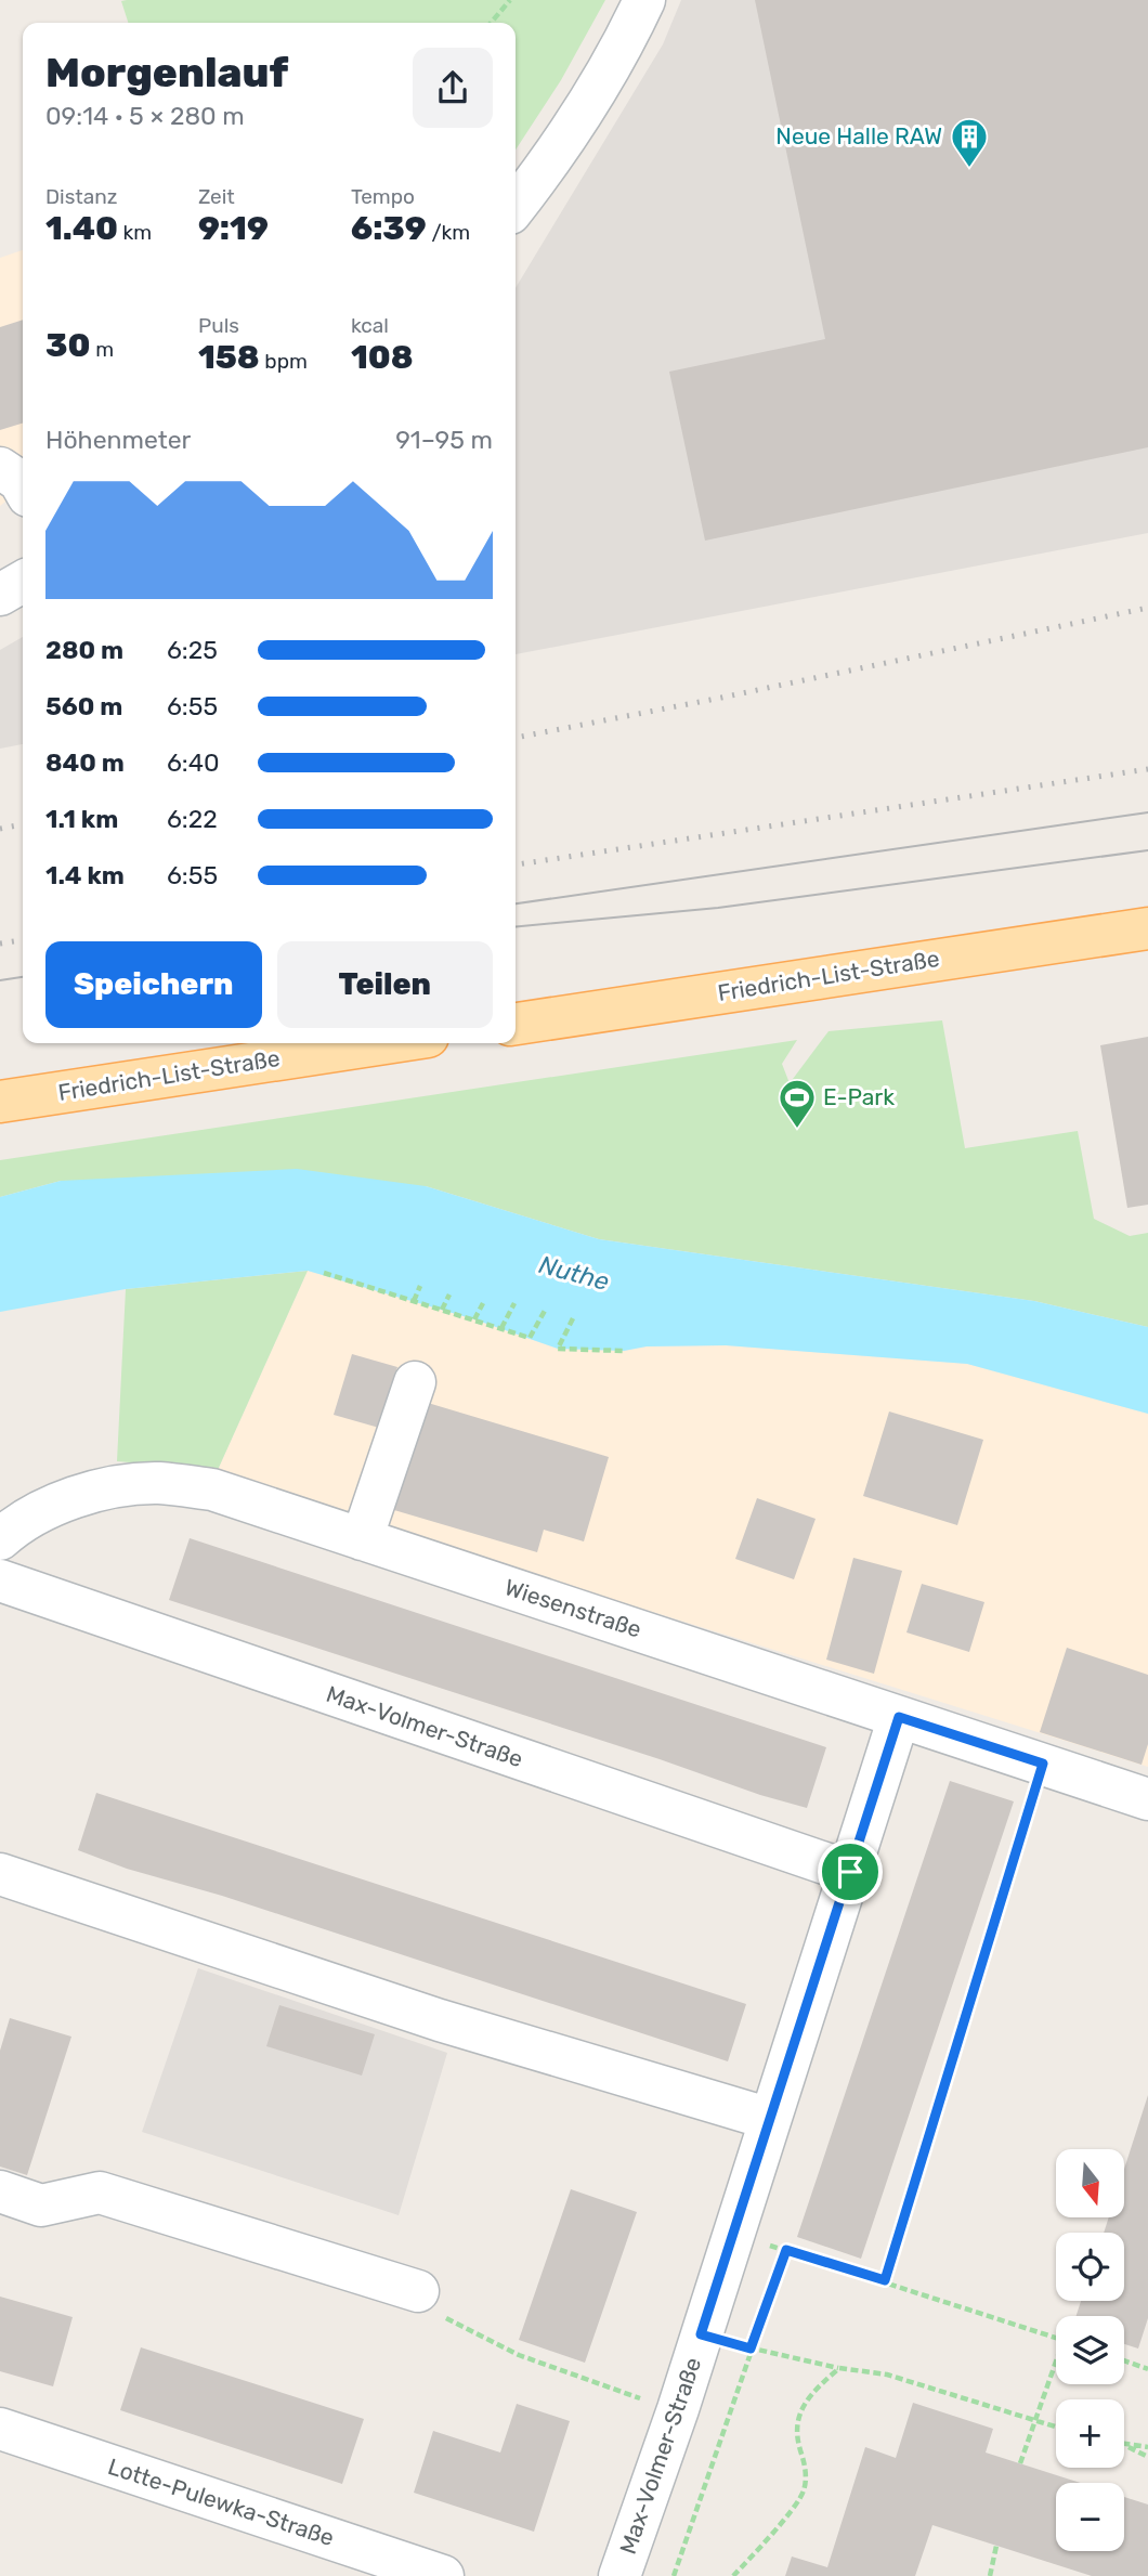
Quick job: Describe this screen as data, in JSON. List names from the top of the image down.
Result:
{
  "streets": {
    "main road": ["Friedrich-List-Straße"],
    "street": ["Wiesenstraße", "Max-Volmer-Straße", "Lotte-Pulewka-Straße"]
  },
  "crossings": [
    ["Wiesenstraße", "Max-Volmer-Straße"]
  ],
  "water": ["Nuthe"],
  "places": {
    "building": ["Neue Halle RAW"],
    "sports": ["E-Park"]
  },
  "north": "bottom",
  "page": {
    "heading": ["Morgenlauf", "09:14 · 5 × 280 m"],
    "stats": [
      ["Distanz", "1.40 km"],
      ["Zeit", "9:19"],
      ["Tempo", "6:39 /km"],
      ["30 m"],
      ["Puls", "158 bpm"],
      ["kcal", "108"]
    ],
    "chart": ["Höhenmeter", "91–95 m"],
    "list": [
      {
        "name": "280 m",
        "note": "6:25"
      },
      {
        "name": "560 m",
        "note": "6:55"
      },
      {
        "name": "840 m",
        "note": "6:40"
      },
      {
        "name": "1.1 km",
        "note": "6:22"
      },
      {
        "name": "1.4 km",
        "note": "6:55"
      }
    ],
    "buttons": ["Speichern", "Teilen"],
    "map_buttons": ["+", "−"]
  }
}
